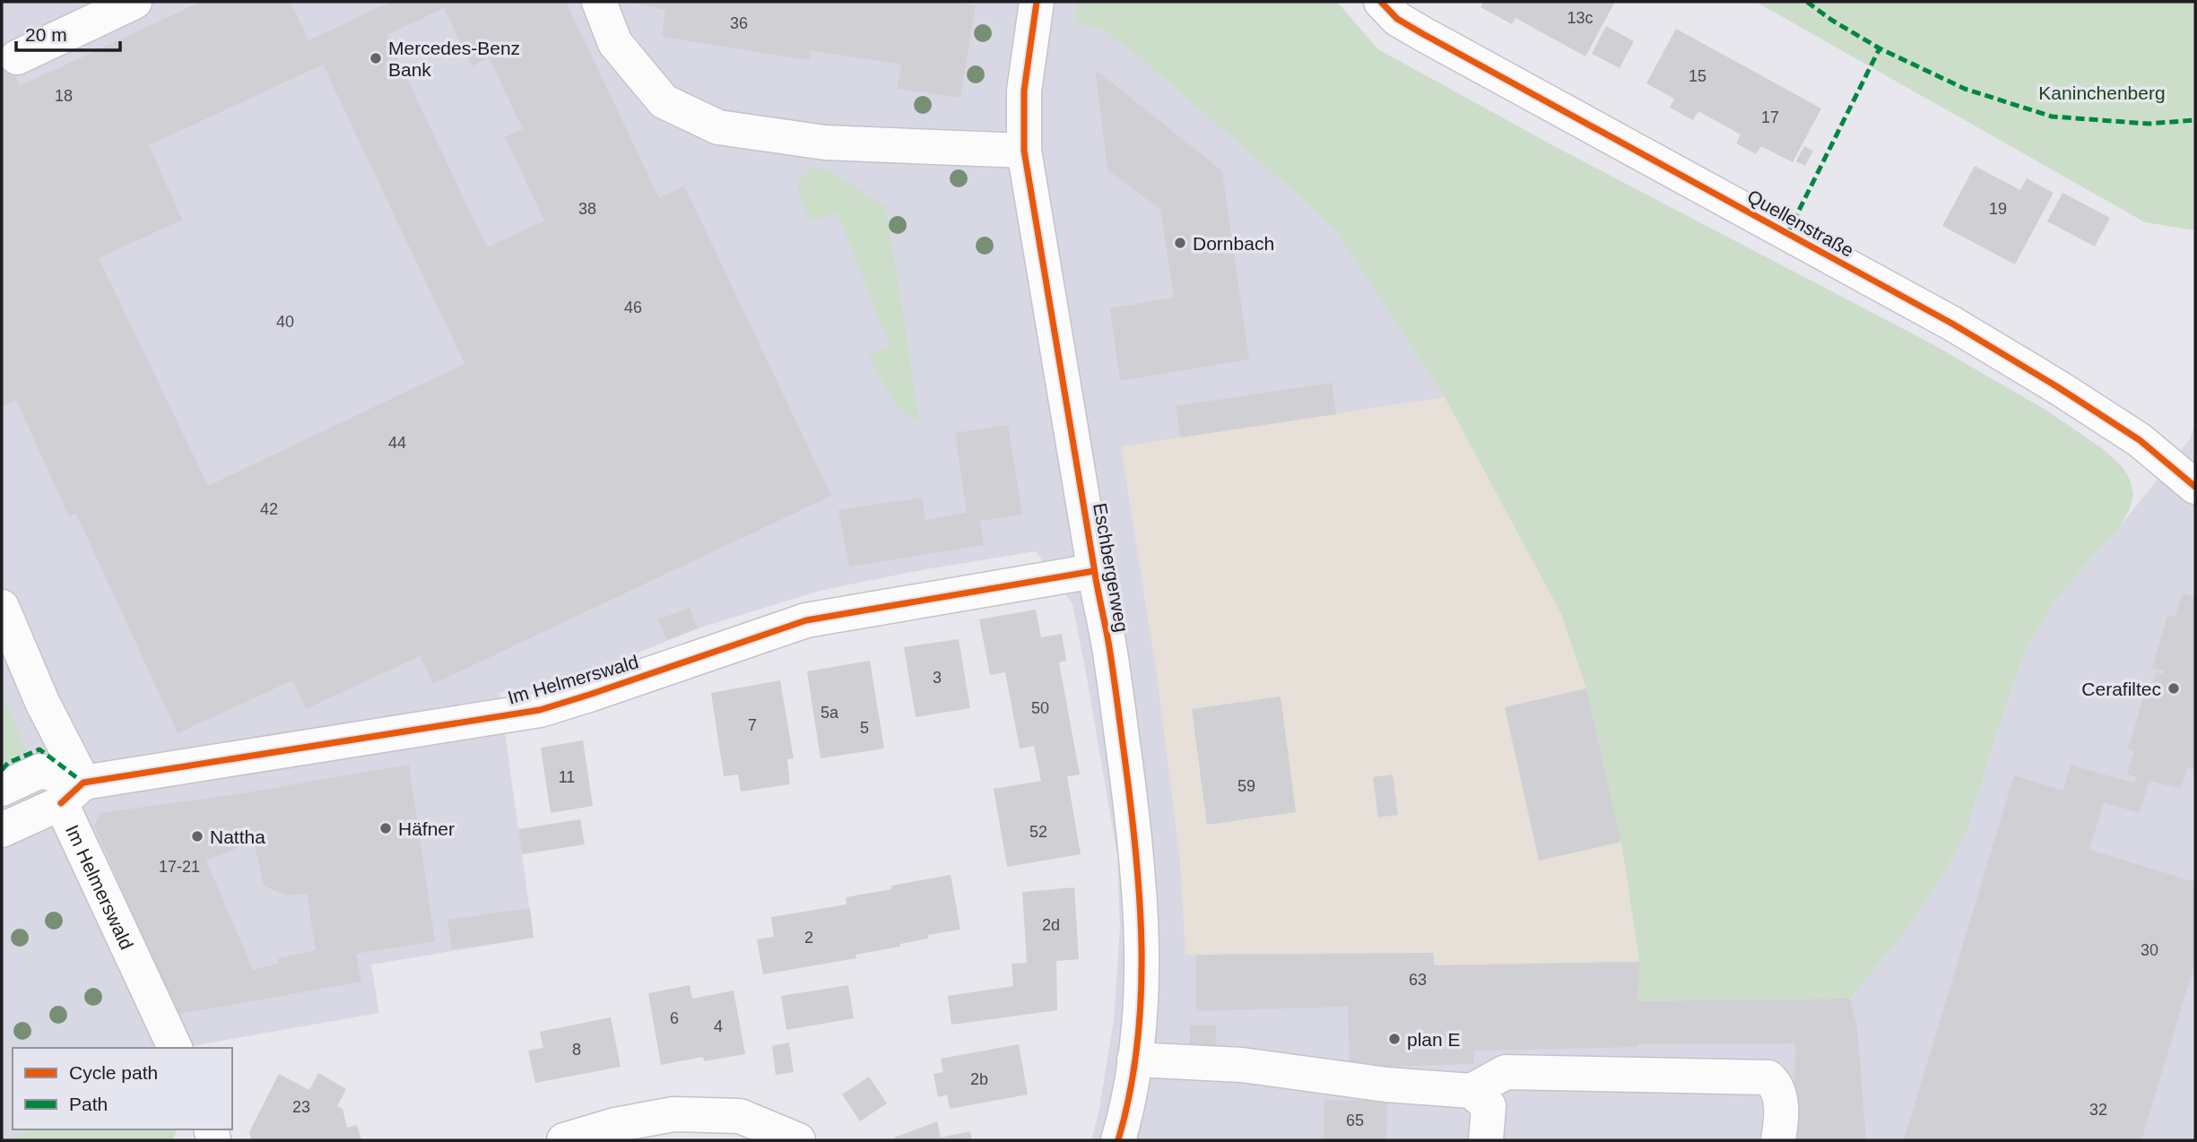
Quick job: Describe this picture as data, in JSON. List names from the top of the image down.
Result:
{
  "streets": {
    "street": ["Quellenstraße", "Eschbergerweg", "Im Helmerswald"]
  },
  "crossings": [
    ["Eschbergerweg", "Im Helmerswald"]
  ],
  "parks": ["Kaninchenberg"],
  "places": [
    "Mercedes-Benz Bank",
    "Dornbach",
    "Cerafiltec",
    "Häfner",
    "Nattha",
    "plan E"
  ],
  "house_numbers": [
    "13c",
    "36",
    "15",
    "18",
    "17",
    "38",
    "19",
    "46",
    "40",
    "44",
    "42",
    "3",
    "50",
    "5a",
    "7",
    "5",
    "11",
    "59",
    "52",
    "17-21",
    "2d",
    "2",
    "30",
    "63",
    "6",
    "4",
    "8",
    "2b",
    "23",
    "32",
    "65"
  ],
  "legend": ["Cycle path", "Path"],
  "scale_bar": "20 m"
}
